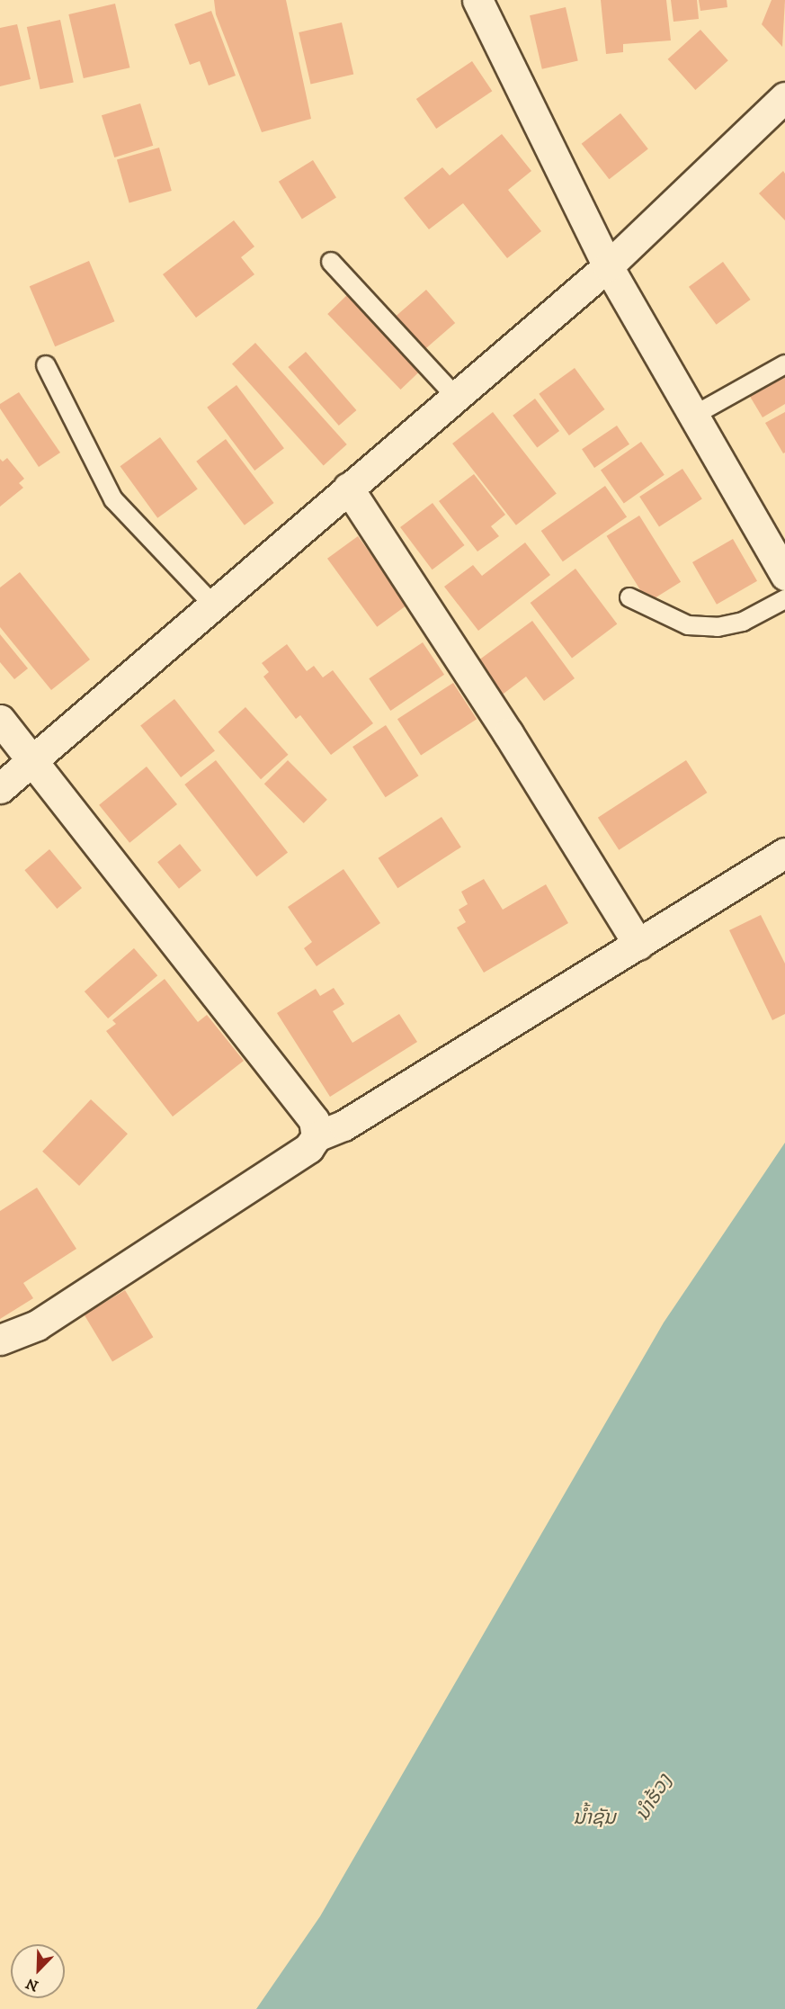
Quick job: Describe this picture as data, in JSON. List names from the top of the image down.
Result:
{
  "water": ["ນຳ້ຮວງ", "ນ້ຳຊັນ"],
  "north": "bottom left"
}
